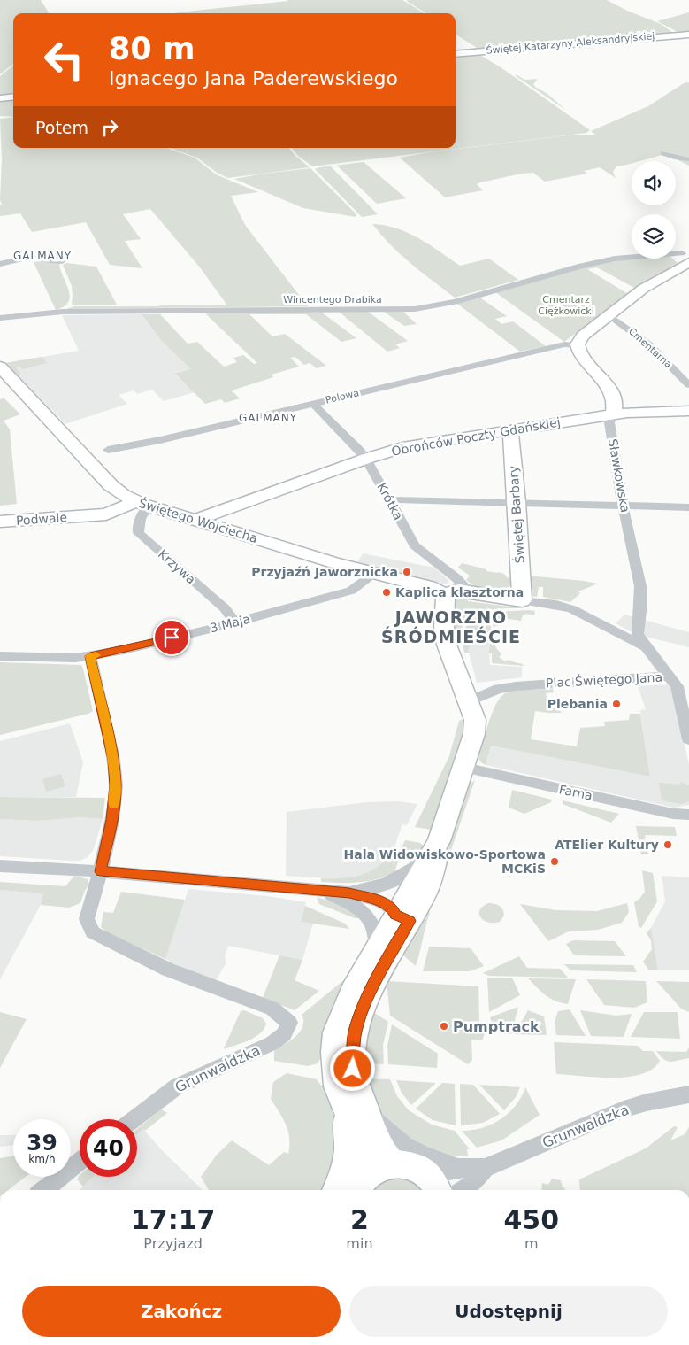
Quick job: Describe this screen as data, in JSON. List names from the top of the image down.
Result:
{
  "streets": {
    "street": [
      "Świętej Katarzyny Aleksandryjskiej",
      "Wincentego Drabika",
      "Cmentarna",
      "Polowa",
      "Obrońców Poczty Gdańskiej",
      "Sławkowska",
      "Krótka",
      "Świętej Barbary",
      "Podwale",
      "Świętego Wojciecha",
      "Krzywa",
      "3 Maja",
      "Plac Świętego Jana",
      "Farna",
      "Grunwaldzka"
    ]
  },
  "crossings": [
    ["Polowa", "Sławkowska"],
    ["Polowa", "Krótka"],
    ["Obrońców Poczty Gdańskiej", "Sławkowska"],
    ["Obrońców Poczty Gdańskiej", "Krótka"],
    ["Obrońców Poczty Gdańskiej", "Świętej Barbary"],
    ["Obrońców Poczty Gdańskiej", "Świętego Wojciecha"],
    ["Sławkowska", "Plac Świętego Jana"],
    ["Krótka", "Plac Świętego Jana"],
    ["Świętej Barbary", "Plac Świętego Jana"],
    ["Podwale", "Świętego Wojciecha"],
    ["Podwale", "Krzywa"],
    ["Świętego Wojciecha", "Krzywa"],
    ["Świętego Wojciecha", "3 Maja"],
    ["Świętego Wojciecha", "Plac Świętego Jana"],
    ["Krzywa", "3 Maja"]
  ],
  "districts": ["GALMANY", "GALMANY", "JAWORZNO ŚRÓDMIEŚCIE"],
  "parks": ["Cmentarz Ciężkowicki"],
  "places": [
    "Przyjaźń Jaworznicka",
    "Kaplica klasztorna",
    "Plebania",
    "ATElier Kultury",
    "Hala Widowiskowo-Sportowa MCKiS",
    "Pumptrack"
  ],
  "page": {
    "turn": ["80 m", "Ignacego Jana Paderewskiego"],
    "then": "Potem",
    "speed": "39 km/h",
    "limit": "40",
    "eta": [
      "17:17",
      "Przyjazd",
      "2",
      "min",
      "450",
      "m"
    ],
    "buttons": ["Zakończ", "Udostępnij"]
  }
}
